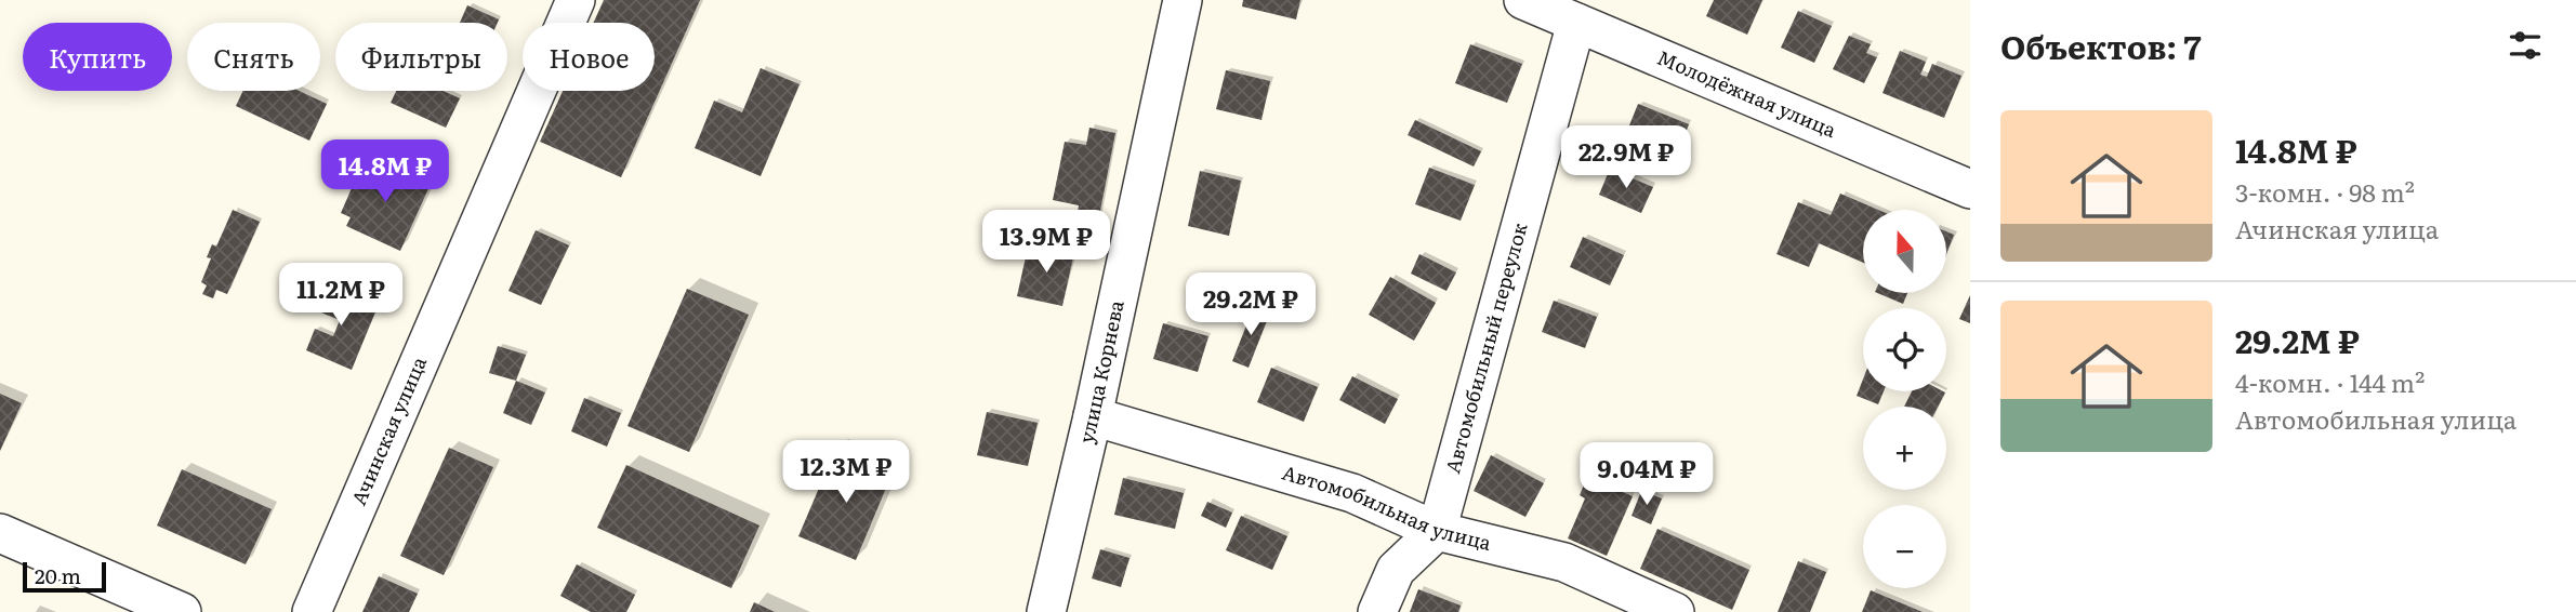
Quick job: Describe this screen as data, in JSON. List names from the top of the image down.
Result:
{
  "streets": {
    "street": [
      "Молодёжная улица",
      "Автомобильный переулок",
      "улица Корнева",
      "Ачинская улица",
      "Автомобильная улица"
    ]
  },
  "crossings": [
    ["Молодёжная улица", "Автомобильный переулок"],
    ["Автомобильный переулок", "Автомобильная улица"],
    ["улица Корнева", "Автомобильная улица"]
  ],
  "scale_bar": "20 m",
  "north": "top",
  "page": {
    "heading": "Объектов: 7",
    "chip": [
      "Купить",
      "Снять",
      "Фильтры",
      "Новое"
    ],
    "list": [
      {
        "name": "14.8M ₽",
        "note": "3-комн. · 98 m² · Ачинская улица"
      },
      {
        "name": "29.2M ₽",
        "note": "4-комн. · 144 m² · Автомобильная улица"
      }
    ],
    "price": [
      "22.9M ₽",
      "14.8M ₽",
      "13.9M ₽",
      "11.2M ₽",
      "29.2M ₽",
      "12.3M ₽",
      "9.04M ₽"
    ],
    "map_buttons": ["+", "−"],
    "scale": "20 m"
  }
}
